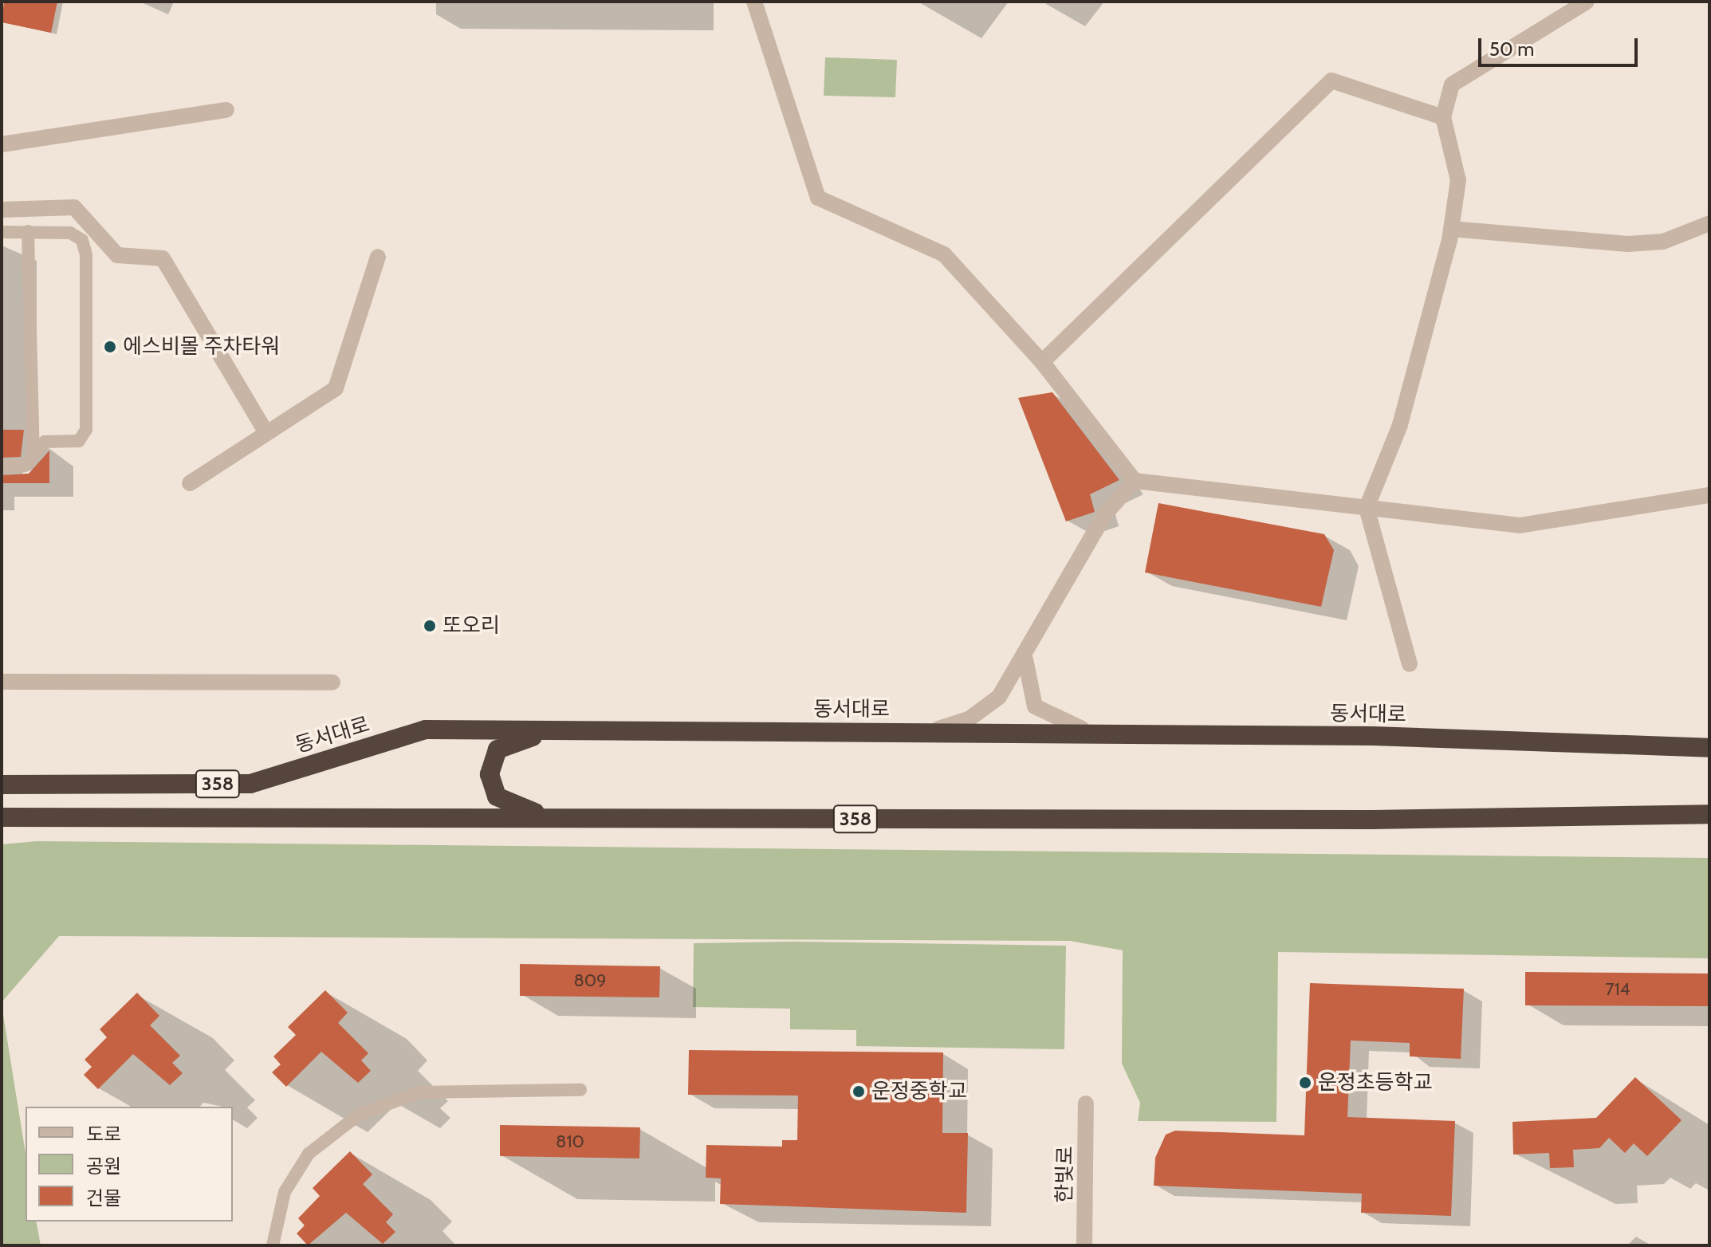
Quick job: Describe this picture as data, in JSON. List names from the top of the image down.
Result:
{
  "streets": {
    "highway": ["동서대로", "358"],
    "street": ["한빛로"]
  },
  "places": [
    "에스비몰 주차타워",
    "또오리",
    "운정초등학교",
    "운정중학교"
  ],
  "house_numbers": ["809", "714", "810"],
  "legend": ["도로", "공원", "건물"],
  "scale_bar": "50 m"
}
